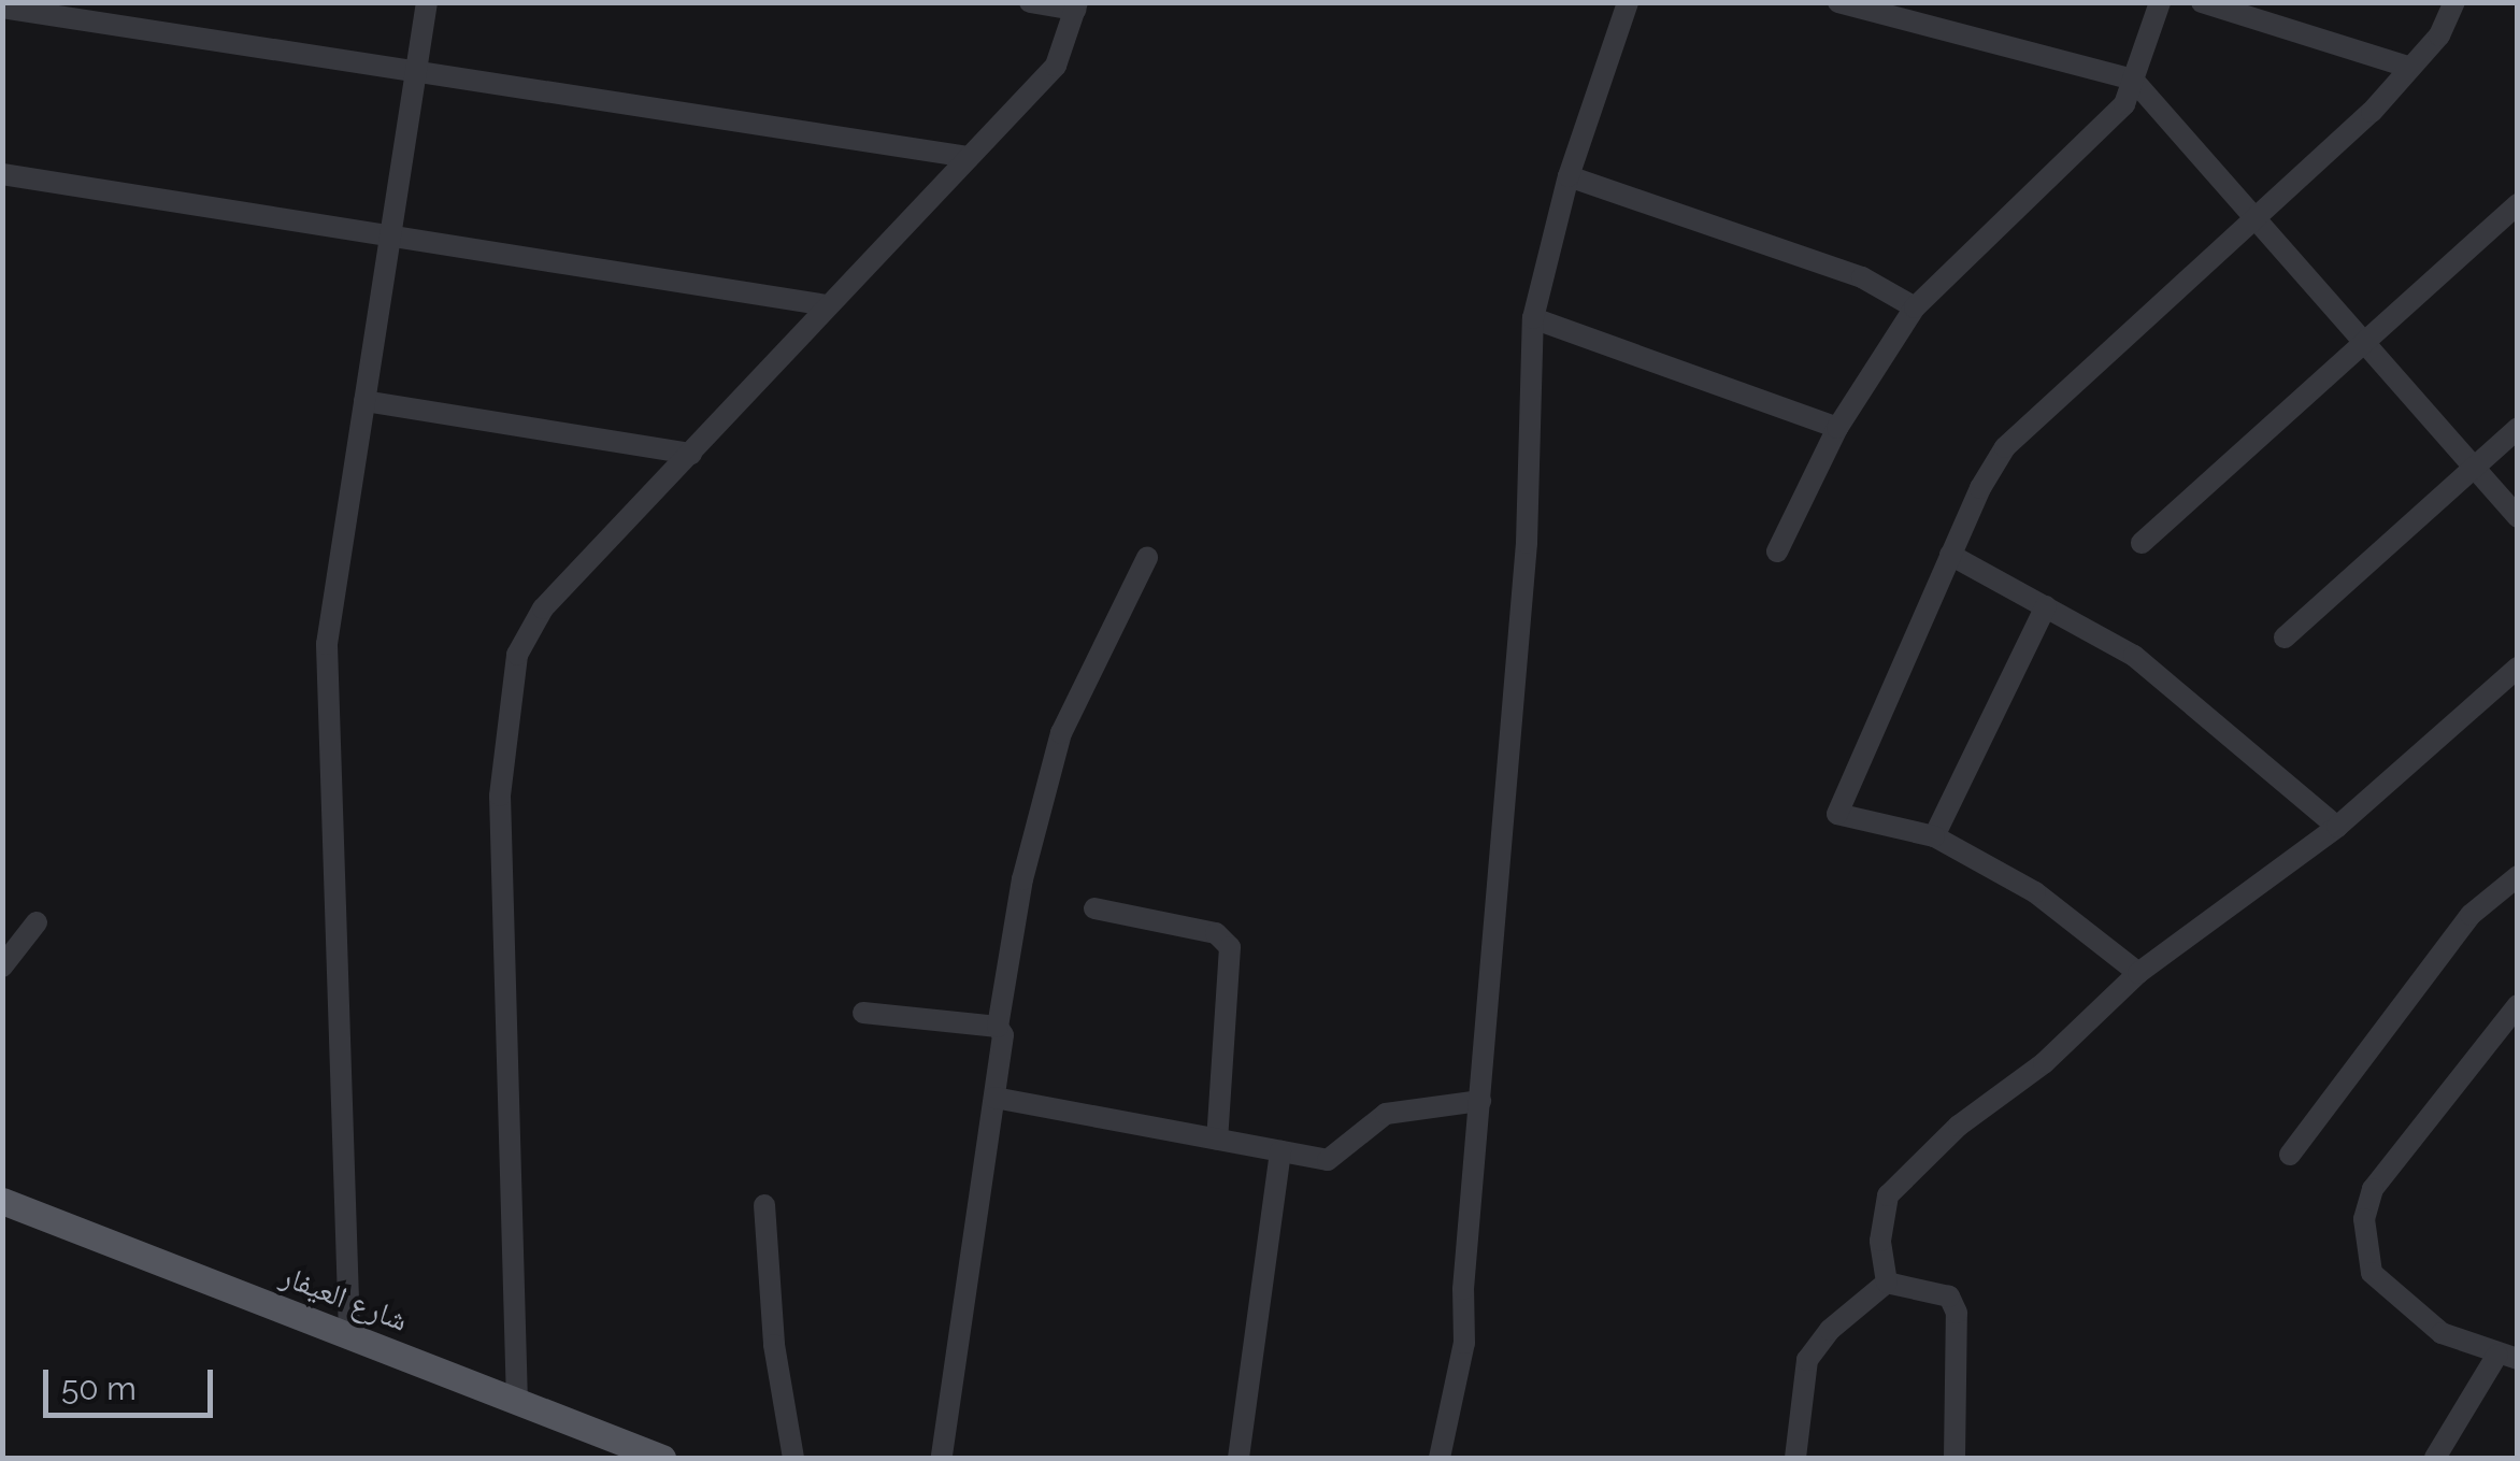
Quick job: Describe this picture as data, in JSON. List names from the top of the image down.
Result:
{
  "streets": {
    "main road": ["شارع العيفار"]
  },
  "scale_bar": "50 m"
}
